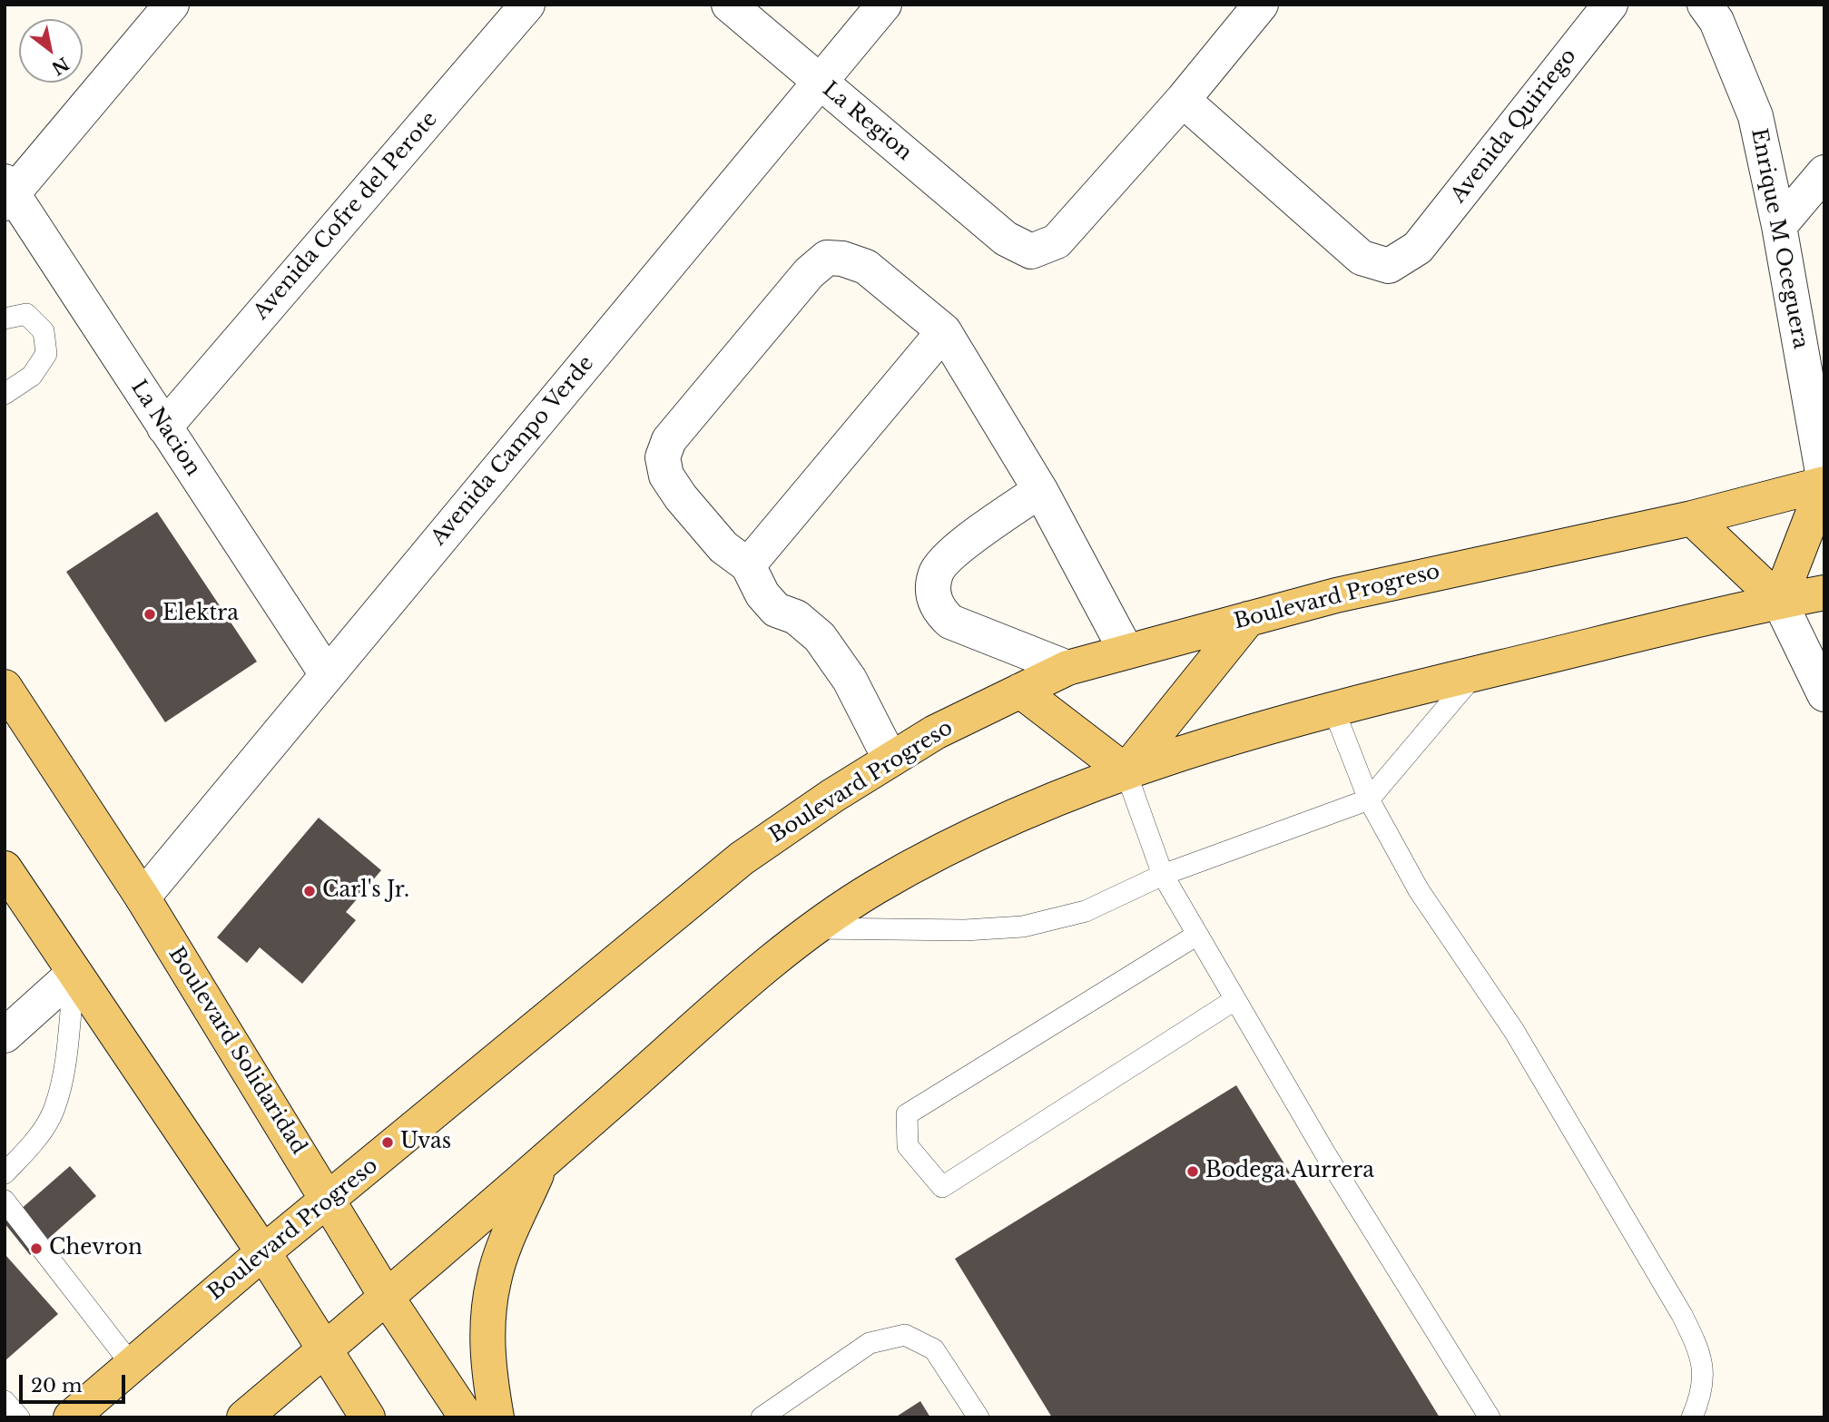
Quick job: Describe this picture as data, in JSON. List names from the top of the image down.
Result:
{
  "streets": {
    "main road": ["Boulevard Progreso", "Boulevard Solidaridad"],
    "street": [
      "La Region",
      "Avenida Quiriego",
      "Avenida Cofre del Perote",
      "Enrique M Oceguera",
      "La Nacion",
      "Avenida Campo Verde"
    ]
  },
  "crossings": [
    ["La Region", "Avenida Quiriego"],
    ["La Region", "Avenida Campo Verde"],
    ["Avenida Cofre del Perote", "La Nacion"],
    ["Enrique M Oceguera", "Boulevard Progreso"],
    ["La Nacion", "Avenida Campo Verde"],
    ["Avenida Campo Verde", "Boulevard Solidaridad"],
    ["Boulevard Progreso", "Boulevard Solidaridad"]
  ],
  "places": [
    "Elektra",
    "Carl's Jr.",
    "Uvas",
    "Bodega Aurrera",
    "Chevron"
  ],
  "scale_bar": "20 m",
  "north": "bottom right"
}
